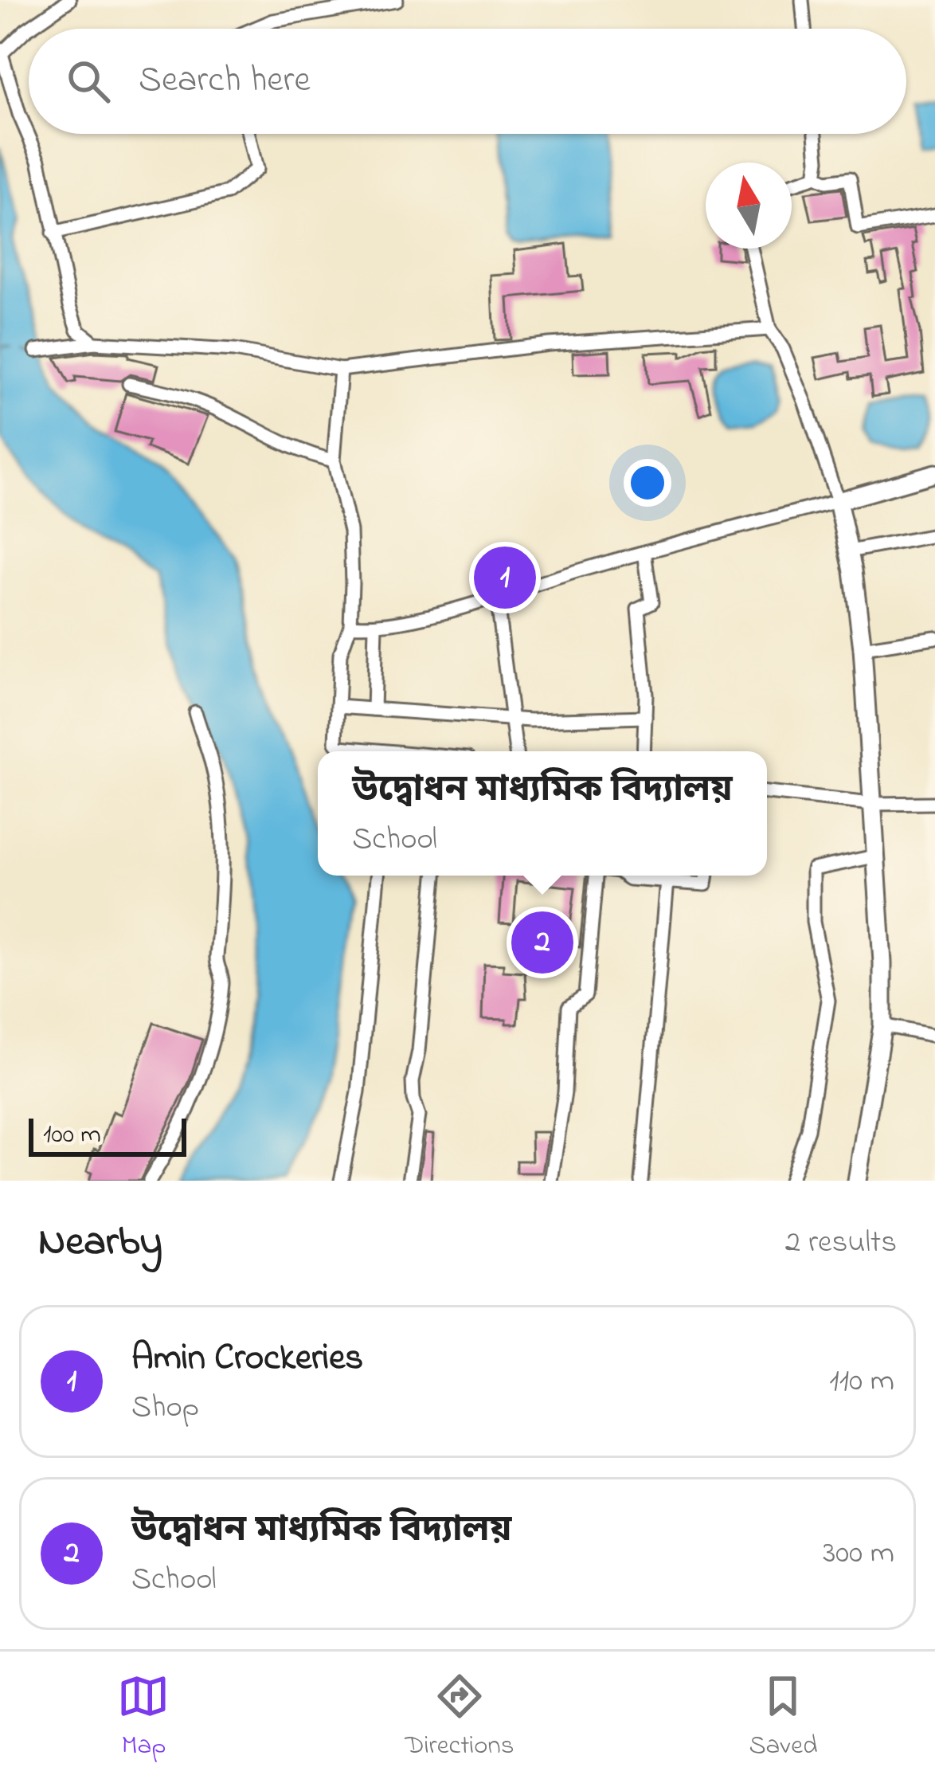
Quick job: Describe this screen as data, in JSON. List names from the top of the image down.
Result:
{
  "scale_bar": "100 m",
  "north": "top",
  "page": {
    "search": "Search here",
    "pins": ["1", "2"],
    "popup": ["উদ্বোধন মাধ্যমিক বিদ্যালয়", "School"],
    "scale": "100 m",
    "heading": ["Nearby", "2 results"],
    "list": [
      {
        "mark": "1",
        "name": "Amin Crockeries",
        "note": "Shop",
        "value": "110 m"
      },
      {
        "mark": "2",
        "name": "উদ্বোধন মাধ্যমিক বিদ্যালয়",
        "note": "School",
        "value": "300 m"
      }
    ],
    "nav": ["Map", "Directions", "Saved"]
  }
}
